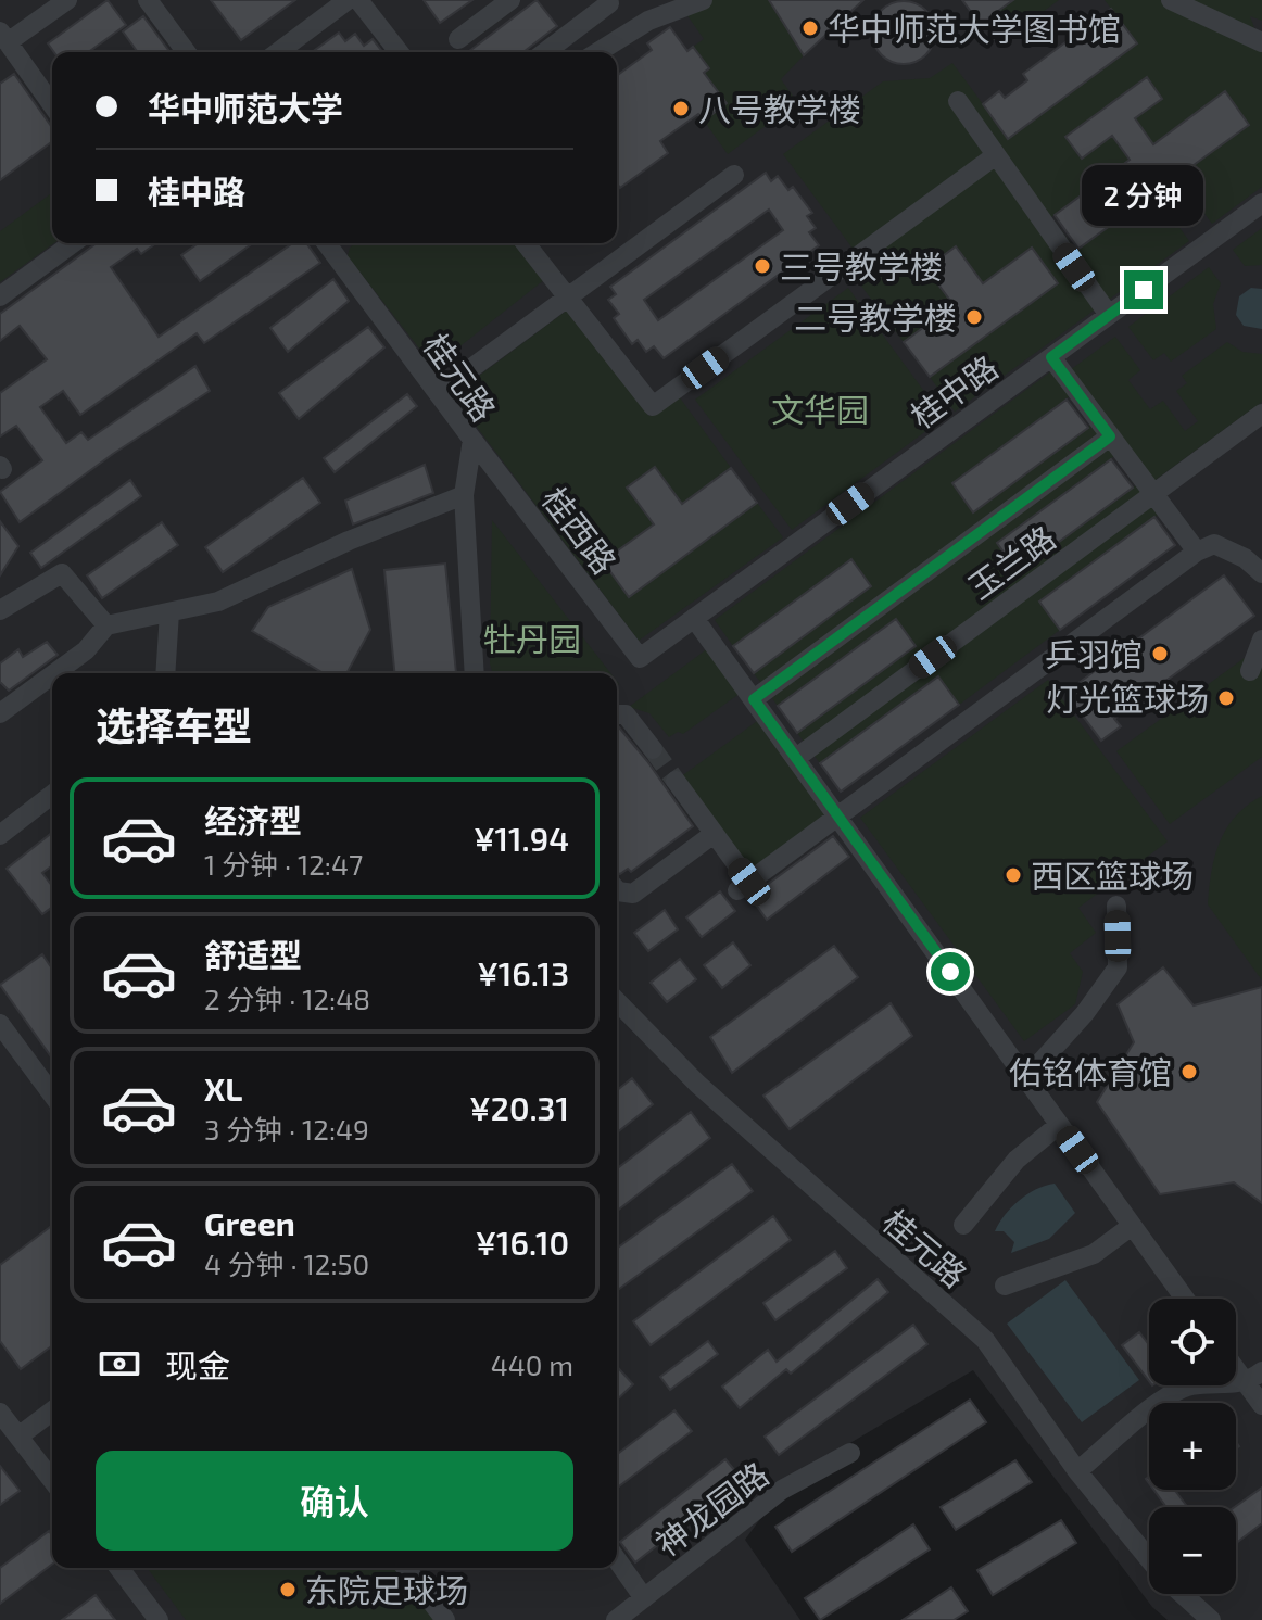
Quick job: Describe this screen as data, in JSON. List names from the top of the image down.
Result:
{
  "streets": {
    "street": [
      "桂元路",
      "桂中路",
      "桂西路",
      "玉兰路",
      "神龙园路"
    ]
  },
  "crossings": [
    ["桂元路", "桂西路"],
    ["桂中路", "桂西路"]
  ],
  "parks": ["文华园", "牡丹园"],
  "places": [
    "华中师范大学图书馆",
    "八号教学楼",
    "三号教学楼",
    "二号教学楼",
    "乒羽馆",
    "灯光篮球场",
    "西区篮球场",
    "佑铭体育馆",
    "东院足球场"
  ],
  "page": {
    "banner": ["华中师范大学", "桂中路"],
    "bubble": "2 分钟",
    "heading": "选择车型",
    "list": [
      {
        "name": "经济型",
        "note": "1 分钟 · 12:47",
        "value": "¥11.94"
      },
      {
        "name": "舒适型",
        "note": "2 分钟 · 12:48",
        "value": "¥16.13"
      },
      {
        "name": "XL",
        "note": "3 分钟 · 12:49",
        "value": "¥20.31"
      },
      {
        "name": "Green",
        "note": "4 分钟 · 12:50",
        "value": "¥16.10"
      }
    ],
    "map_buttons": ["+", "−"],
    "pay": ["现金", "440 m"],
    "buttons": "确认"
  }
}
